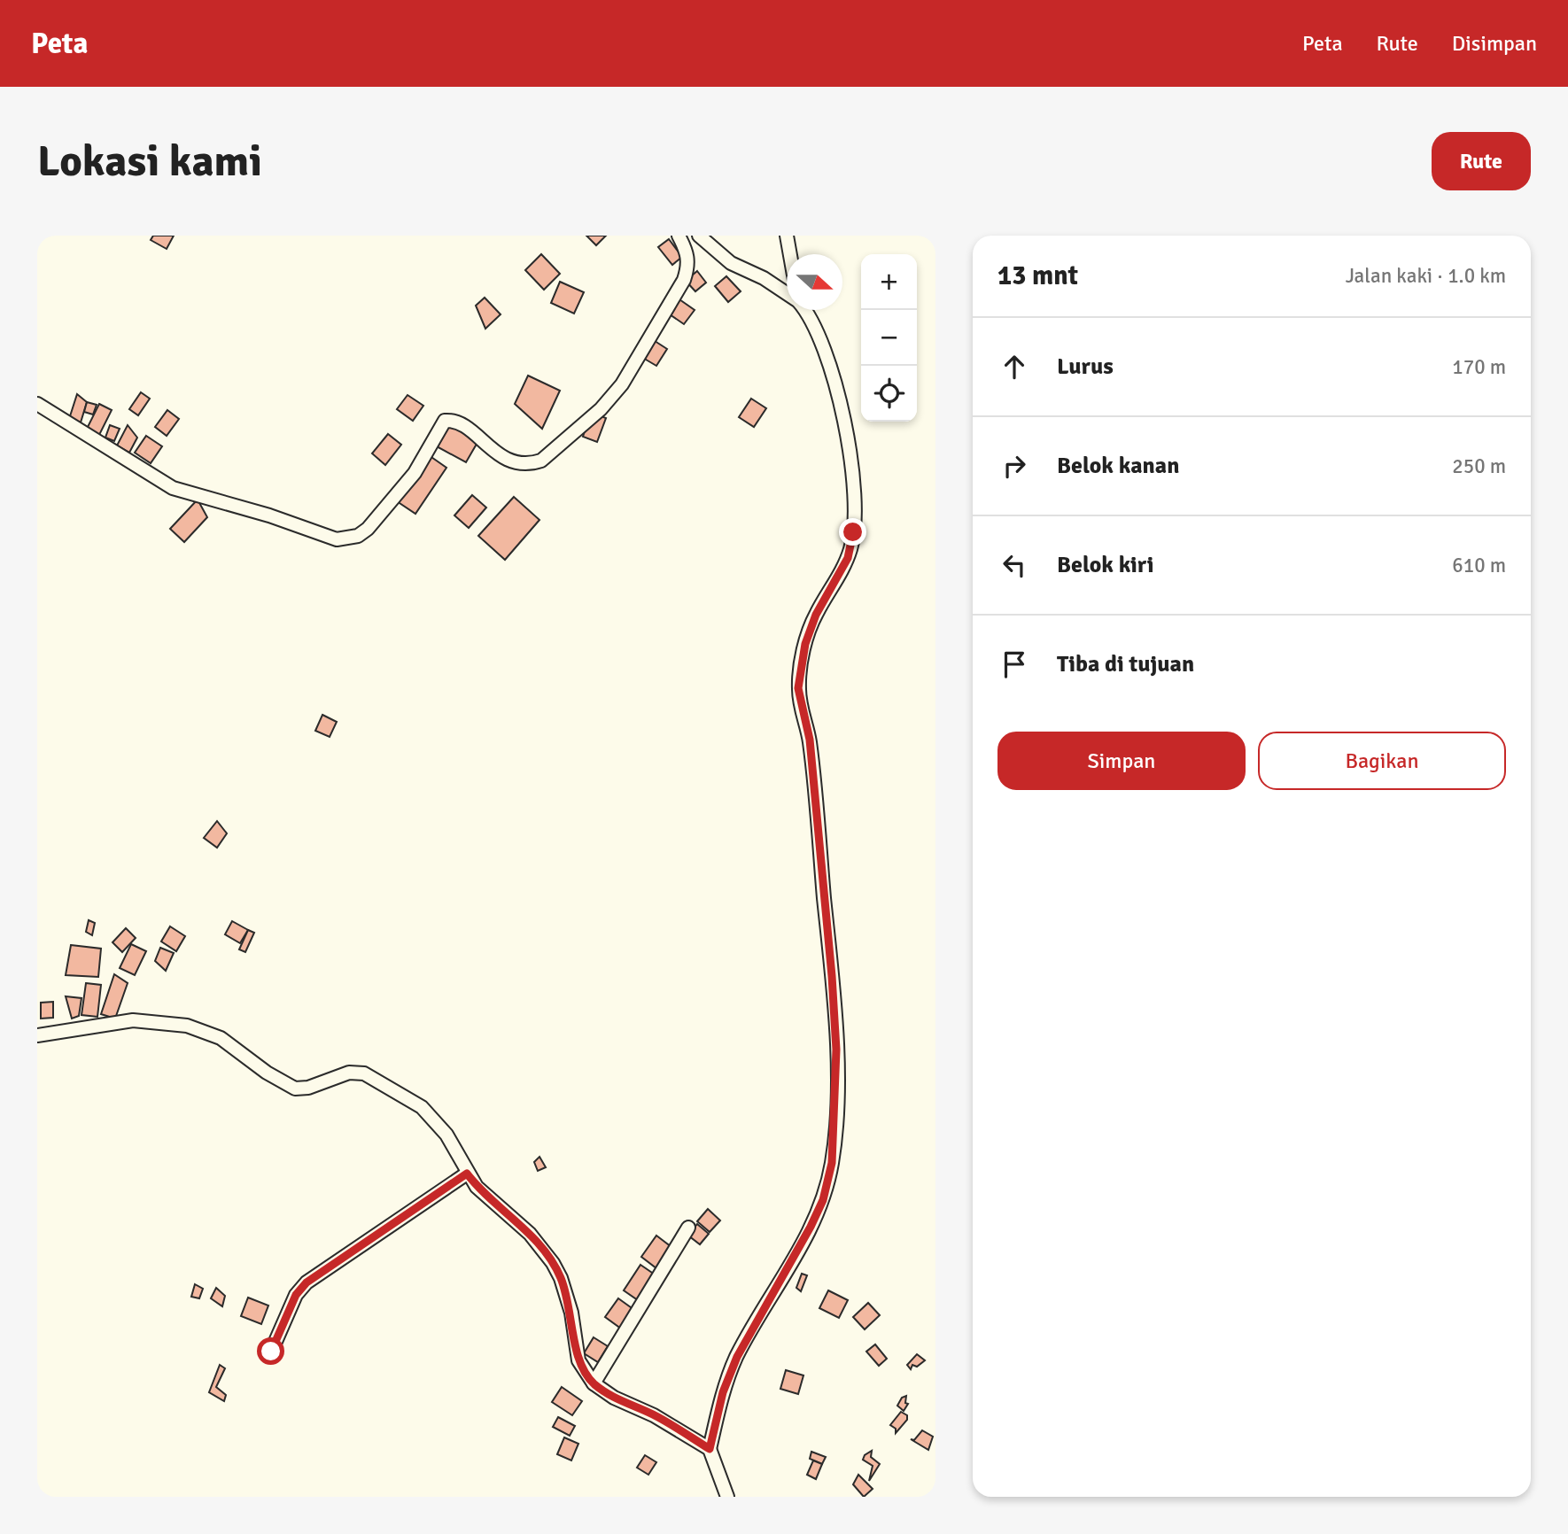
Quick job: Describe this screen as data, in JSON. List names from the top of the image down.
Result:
{
  "north": "right",
  "page": {
    "header": "Peta",
    "nav": ["Peta", "Rute", "Disimpan"],
    "buttons": [
      "Rute",
      ["Simpan", "Bagikan"]
    ],
    "title": "Lokasi kami",
    "heading": ["13 mnt", "Jalan kaki · 1.0 km"],
    "map_buttons": ["+", "−"],
    "list": [
      ["Lurus", "170 m"],
      ["Belok kanan", "250 m"],
      ["Belok kiri", "610 m"],
      "Tiba di tujuan"
    ]
  }
}
